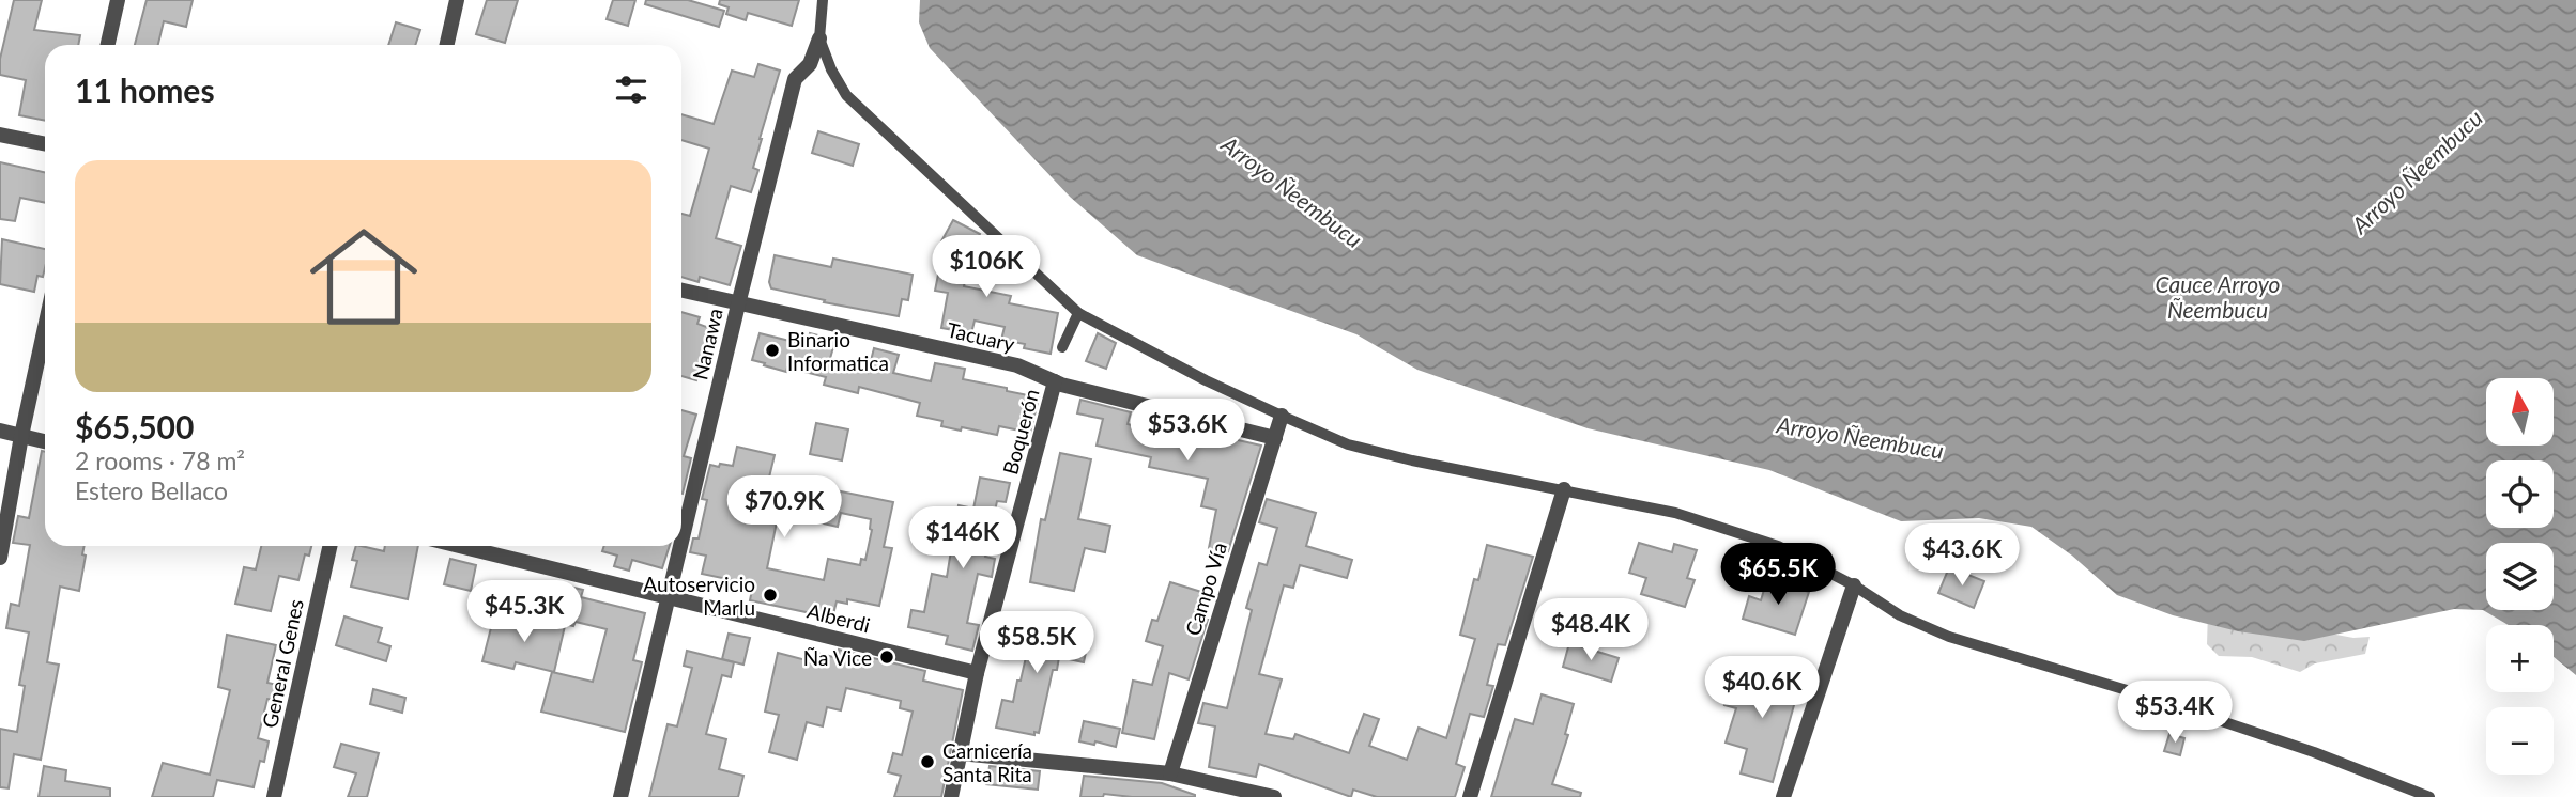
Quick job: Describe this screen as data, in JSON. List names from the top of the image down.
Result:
{
  "streets": {
    "street": [
      "Tacuary",
      "Nanawa",
      "Boquerón",
      "Campo Vía",
      "Alberdi",
      "General Genes"
    ]
  },
  "crossings": [
    ["Tacuary", "Nanawa"],
    ["Tacuary", "Boquerón"],
    ["Tacuary", "Campo Vía"],
    ["Nanawa", "Alberdi"],
    ["Boquerón", "Alberdi"]
  ],
  "water": ["Arroyo Ñeembucu", "Cauce Arroyo Ñeembucu"],
  "places": [
    "Binario Informatica",
    "Autoservicio Marlu",
    "Ña Vice",
    "Carnicería Santa Rita"
  ],
  "north": "top",
  "page": {
    "heading": "11 homes",
    "list": [
      {
        "name": "$65,500",
        "note": "2 rooms · 78 m² · Estero Bellaco"
      }
    ],
    "price": [
      "$106K",
      "$53.6K",
      "$70.9K",
      "$146K",
      "$43.6K",
      "$65.5K",
      "$45.3K",
      "$48.4K",
      "$58.5K",
      "$40.6K",
      "$53.4K"
    ],
    "map_buttons": ["+", "−"]
  }
}
